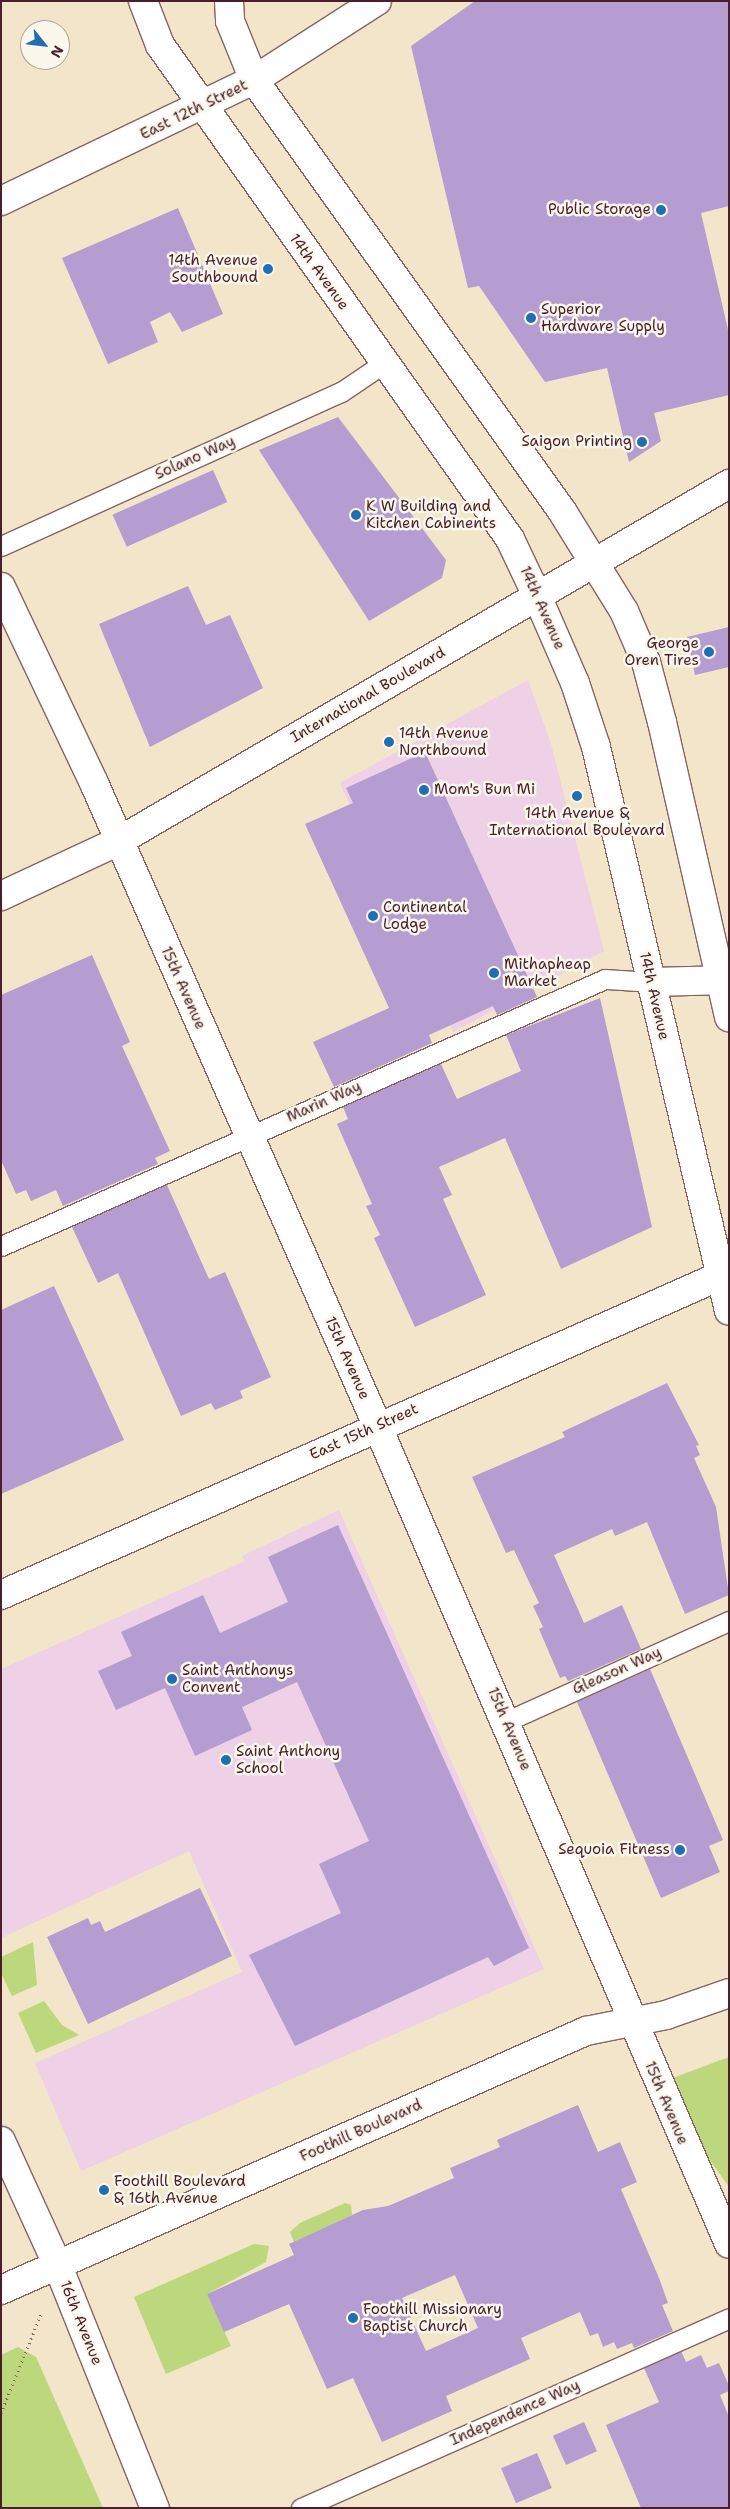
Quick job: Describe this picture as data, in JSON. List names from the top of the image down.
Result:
{
  "streets": {
    "main road": [
      "East 12th Street",
      "14th Avenue",
      "International Boulevard",
      "15th Avenue",
      "East 15th Street",
      "Foothill Boulevard",
      "16th Avenue"
    ],
    "lane": [
      "Solano Way",
      "Marin Way",
      "Gleason Way",
      "Independence Way"
    ]
  },
  "crossings": [
    ["East 12th Street", "14th Avenue"],
    ["14th Avenue", "Solano Way"],
    ["14th Avenue", "International Boulevard"],
    ["14th Avenue", "Marin Way"],
    ["14th Avenue", "East 15th Street"],
    ["International Boulevard", "15th Avenue"],
    ["15th Avenue", "Marin Way"],
    ["15th Avenue", "East 15th Street"],
    ["15th Avenue", "Gleason Way"],
    ["15th Avenue", "Foothill Boulevard"],
    ["Foothill Boulevard", "16th Avenue"]
  ],
  "places": [
    "Public Storage",
    "14th Avenue Southbound",
    "Superior Hardware Supply",
    "Saigon Printing",
    "K W Building and Kitchen Cabinents",
    "George Oren Tires",
    "14th Avenue Northbound",
    "Mom's Bun Mi",
    "14th Avenue & International Boulevard",
    "Continental Lodge",
    "Mithapheap Market",
    "Saint Anthonys Convent",
    "Saint Anthony School",
    "Sequoia Fitness",
    "Foothill Boulevard & 16th Avenue",
    "Foothill Missionary Baptist Church"
  ],
  "north": "bottom right"
}
